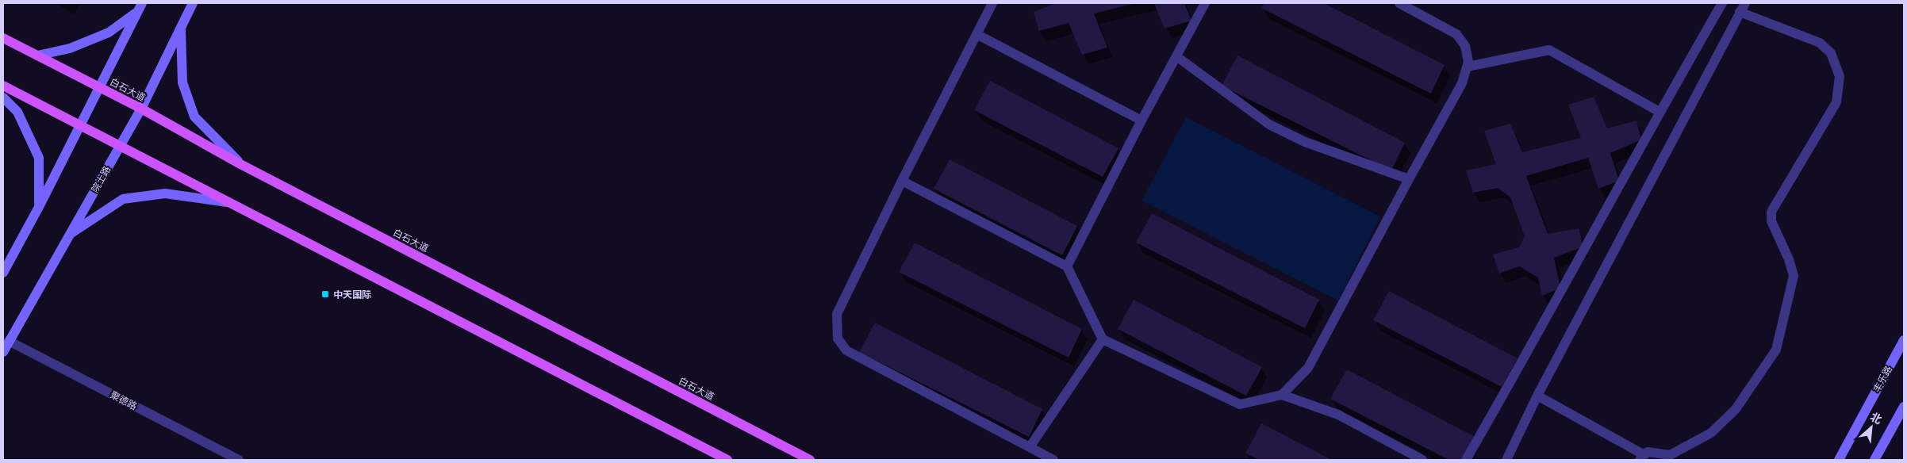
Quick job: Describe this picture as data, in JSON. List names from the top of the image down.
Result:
{
  "streets": {
    "main road": ["白石大道", "院士路", "丰乐路"],
    "street": ["聚德路"]
  },
  "crossings": [
    ["白石大道", "院士路"],
    ["院士路", "聚德路"]
  ],
  "places": {
    "transit": ["中天国际"]
  },
  "north": "top right"
}
